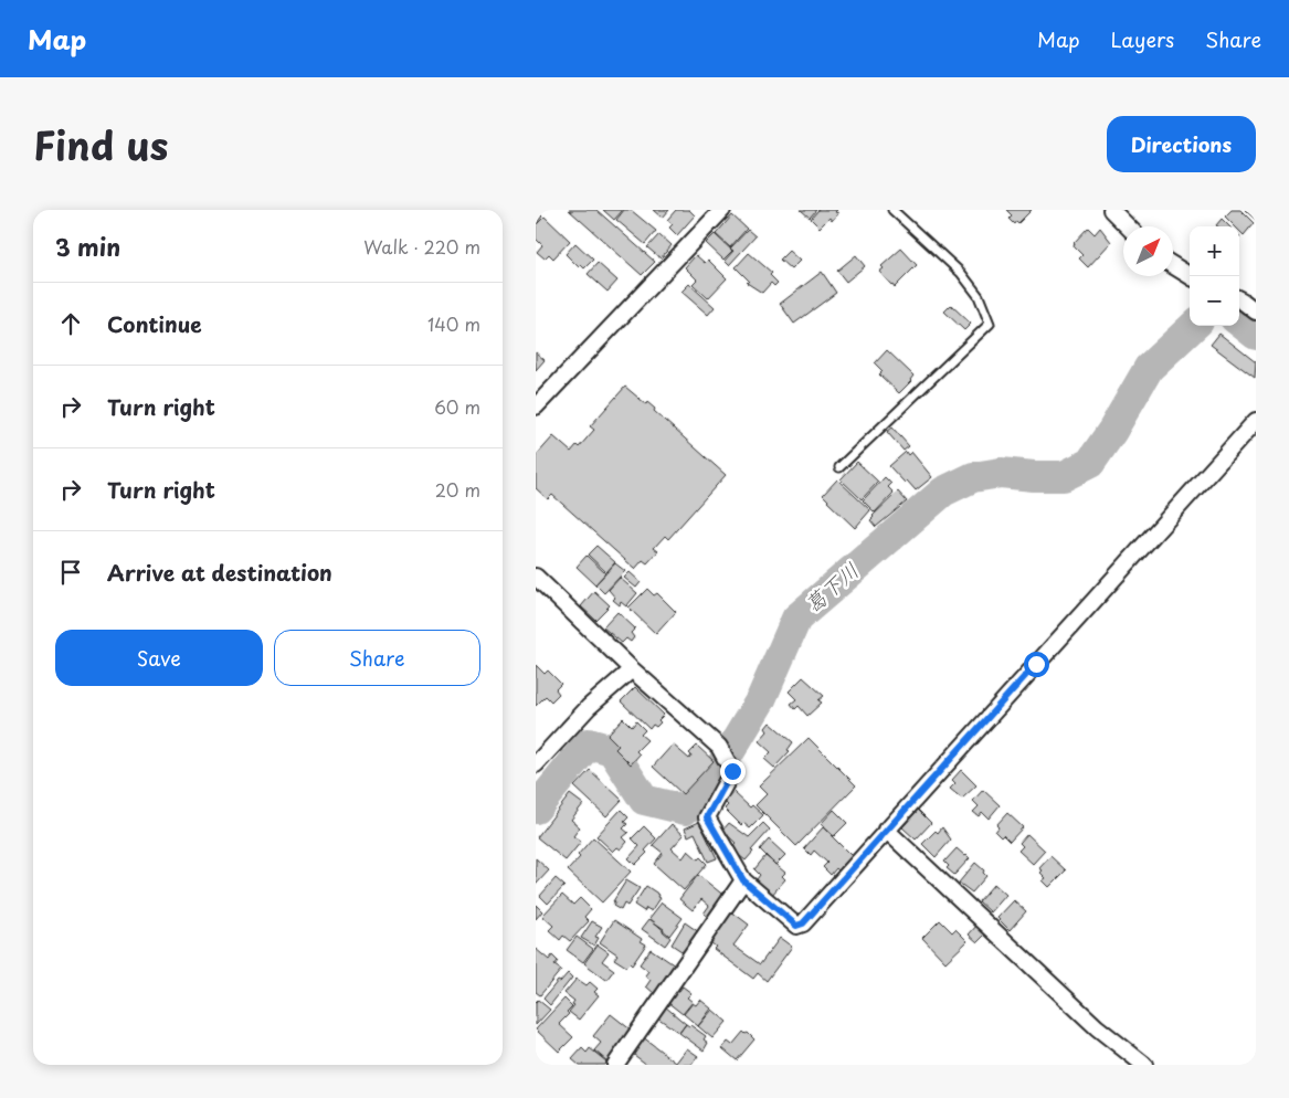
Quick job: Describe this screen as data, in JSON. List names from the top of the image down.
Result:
{
  "water": ["葛下川"],
  "north": "top right",
  "page": {
    "header": "Map",
    "nav": ["Map", "Layers", "Share"],
    "title": "Find us",
    "buttons": [
      "Directions",
      ["Save", "Share"]
    ],
    "heading": ["3 min", "Walk · 220 m"],
    "map_buttons": ["+", "−"],
    "list": [
      ["Continue", "140 m"],
      ["Turn right", "60 m"],
      ["Turn right", "20 m"],
      "Arrive at destination"
    ]
  }
}
